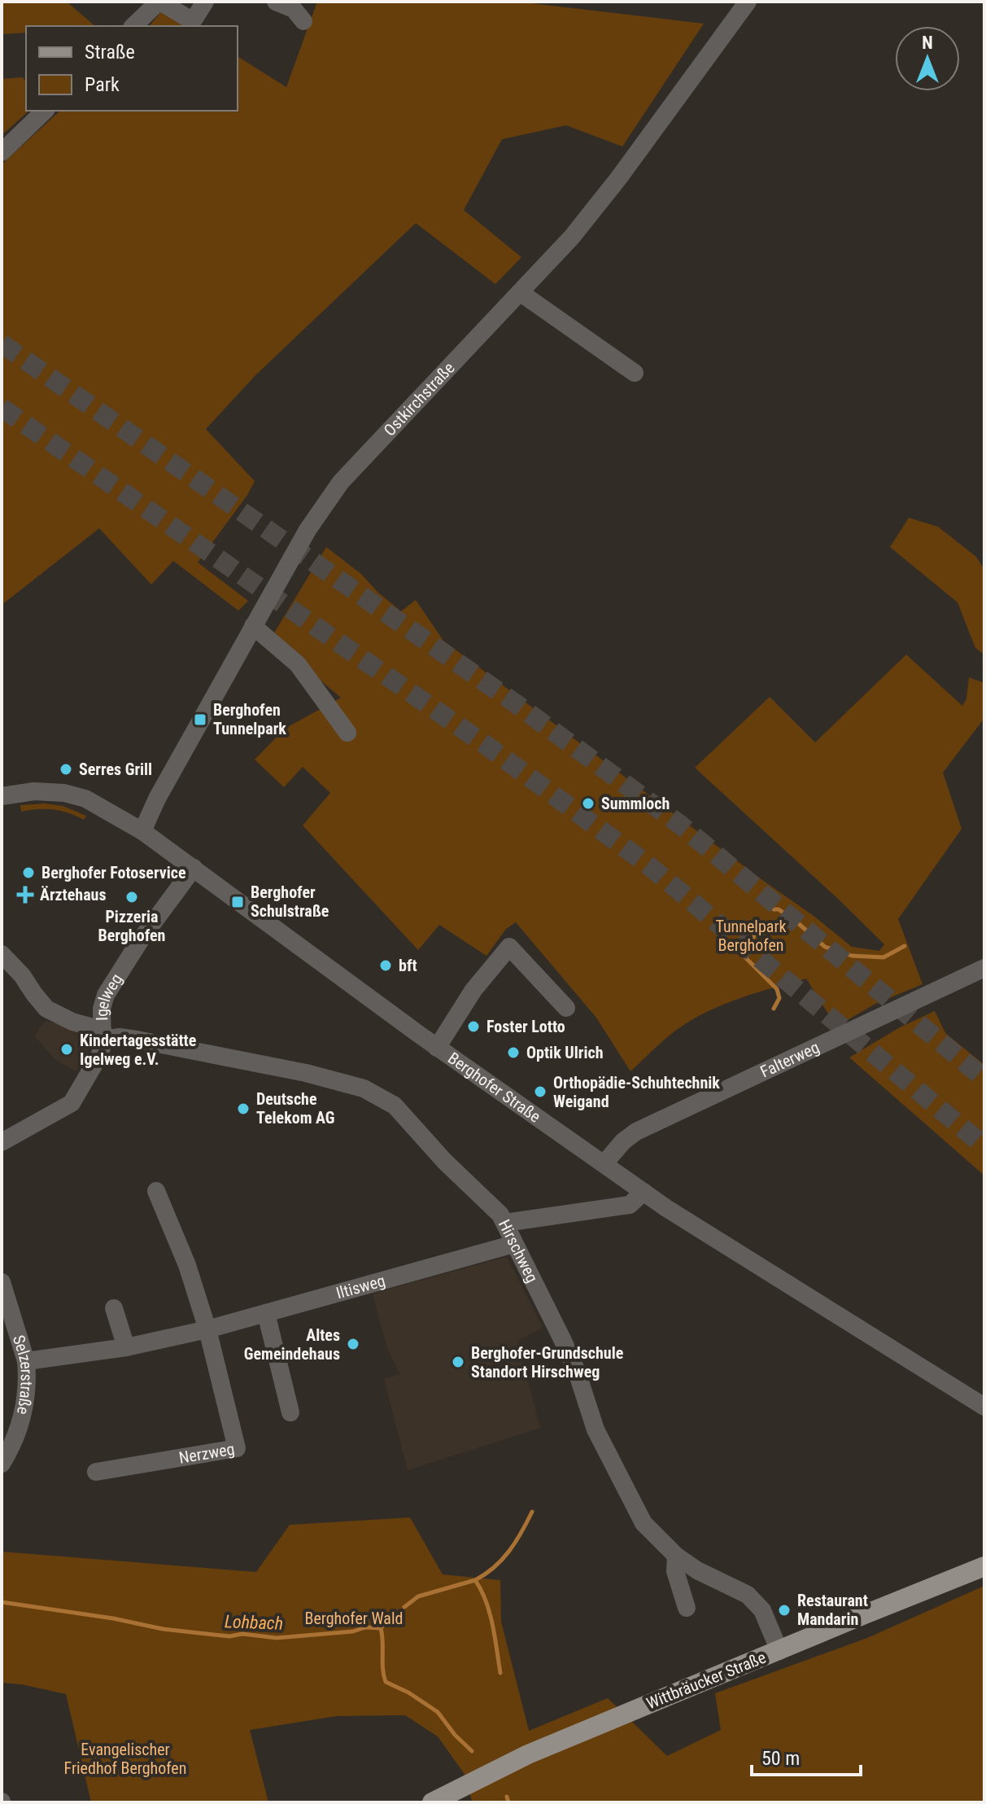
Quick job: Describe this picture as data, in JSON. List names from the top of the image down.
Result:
{
  "streets": {
    "main road": ["Wittbräucker Straße"],
    "street": [
      "Ostkirchstraße",
      "Igelweg",
      "Falterweg",
      "Berghofer Straße",
      "Hirschweg",
      "Iltisweg",
      "Selzerstraße",
      "Nerzweg"
    ]
  },
  "crossings": [
    ["Ostkirchstraße", "Berghofer Straße"],
    ["Igelweg", "Berghofer Straße"],
    ["Igelweg", "Hirschweg"],
    ["Falterweg", "Berghofer Straße"],
    ["Hirschweg", "Iltisweg"],
    ["Hirschweg", "Wittbräucker Straße"],
    ["Iltisweg", "Selzerstraße"],
    ["Iltisweg", "Nerzweg"]
  ],
  "water": ["Lohbach"],
  "parks": ["Tunnelpark Berghofen", "Berghofer Wald", "Evangelischer Friedhof Berghofen"],
  "places": {
    "transit": ["Berghofen Tunnelpark", "Berghofer Schulstraße"],
    "other": [
      "Serres Grill",
      "Summloch",
      "Berghofer Fotoservice",
      "Pizzeria Berghofen",
      "bft",
      "Foster Lotto",
      "Kindertagesstätte Igelweg e.V.",
      "Optik Ulrich",
      "Orthopädie-Schuhtechnik Weigand",
      "Deutsche Telekom AG",
      "Altes Gemeindehaus",
      "Berghofer-Grundschule Standort Hirschweg",
      "Restaurant Mandarin"
    ],
    "health": ["Ärztehaus"]
  },
  "legend": ["Straße", "Park"],
  "scale_bar": "50 m",
  "north": "top"
}
